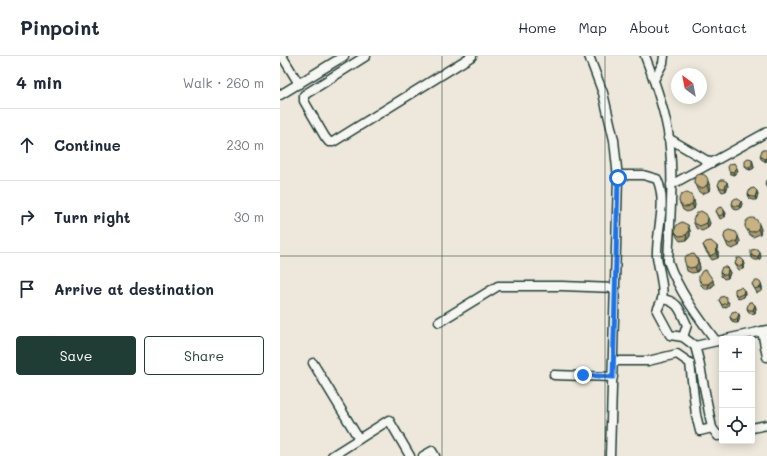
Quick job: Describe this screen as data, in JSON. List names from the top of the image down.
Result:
{
  "north": "top left",
  "page": {
    "header": "Pinpoint",
    "nav": [
      "Home",
      "Map",
      "About",
      "Contact"
    ],
    "heading": ["4 min", "Walk · 260 m"],
    "list": [
      ["Continue", "230 m"],
      ["Turn right", "30 m"],
      "Arrive at destination"
    ],
    "buttons": ["Save", "Share"],
    "map_buttons": ["+", "−"]
  }
}
